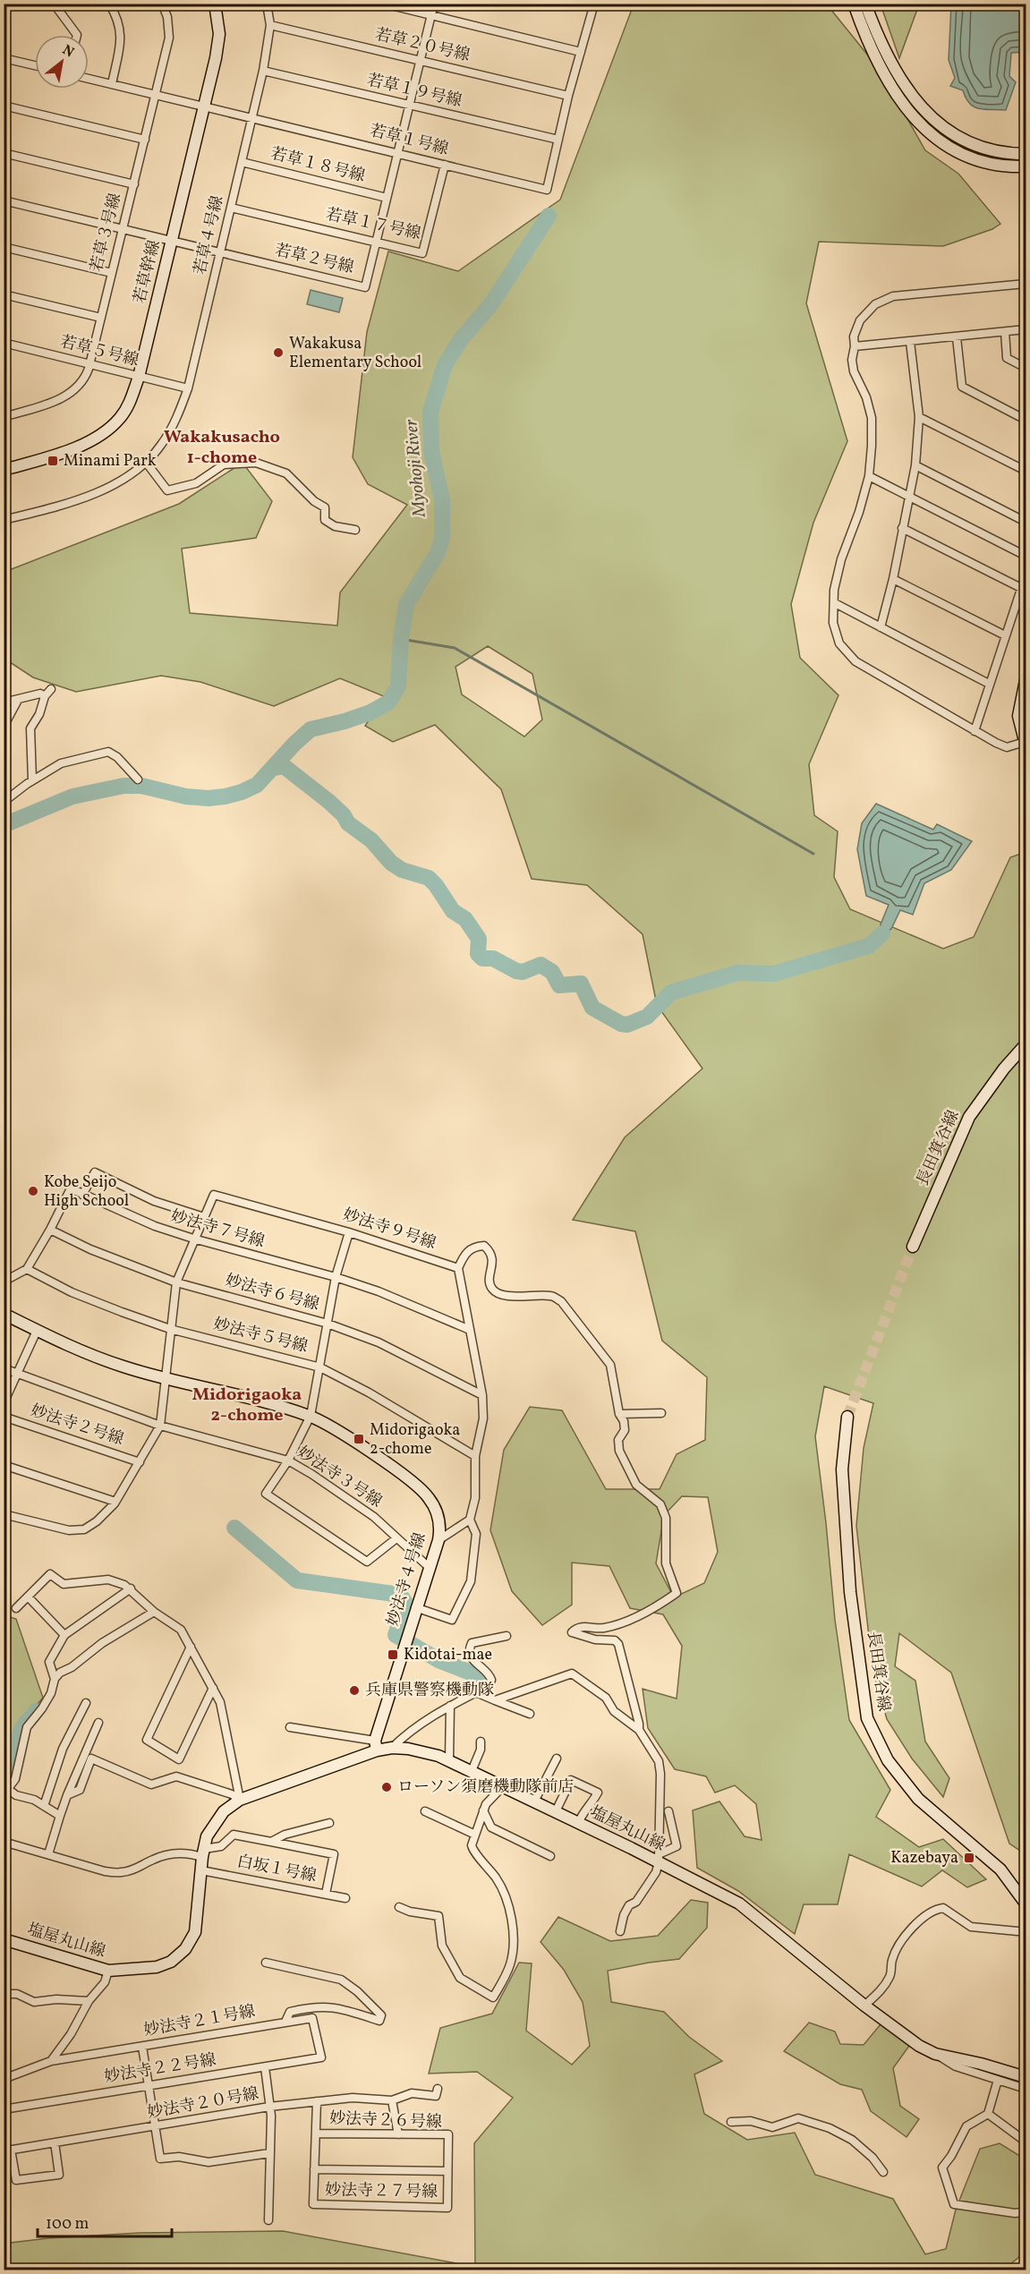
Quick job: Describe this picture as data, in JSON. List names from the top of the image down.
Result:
{
  "streets": {
    "street": [
      "若草２０号線",
      "若草１９号線",
      "若草１号線",
      "若草１８号線",
      "若草１７号線",
      "若草３号線",
      "若草４号線",
      "若草２号線",
      "若草幹線",
      "若草５号線",
      "長田箕谷線",
      "妙法寺７号線",
      "妙法寺９号線",
      "妙法寺６号線",
      "妙法寺５号線",
      "妙法寺２号線",
      "妙法寺３号線",
      "妙法寺４号線",
      "塩屋丸山線",
      "白坂１号線",
      "妙法寺２１号線",
      "妙法寺２２号線",
      "妙法寺２０号線",
      "妙法寺２６号線",
      "妙法寺２７号線"
    ]
  },
  "crossings": [
    ["若草２０号線", "若草１号線"],
    ["若草２０号線", "若草４号線"],
    ["若草２０号線", "若草２号線"],
    ["若草１９号線", "若草１号線"],
    ["若草１９号線", "若草４号線"],
    ["若草１９号線", "若草２号線"],
    ["若草１号線", "若草１７号線"],
    ["若草１号線", "若草３号線"],
    ["若草１号線", "若草４号線"],
    ["若草１号線", "若草２号線"],
    ["若草１号線", "若草幹線"],
    ["若草１８号線", "若草４号線"],
    ["若草１８号線", "若草２号線"],
    ["若草１７号線", "若草４号線"],
    ["若草１７号線", "若草２号線"],
    ["若草３号線", "若草２号線"],
    ["若草３号線", "若草５号線"],
    ["若草４号線", "若草２号線"],
    ["若草４号線", "若草５号線"],
    ["若草２号線", "若草幹線"],
    ["若草幹線", "若草５号線"],
    ["妙法寺７号線", "妙法寺９号線"],
    ["妙法寺９号線", "妙法寺６号線"],
    ["妙法寺９号線", "妙法寺５号線"],
    ["妙法寺９号線", "妙法寺３号線"],
    ["妙法寺９号線", "妙法寺４号線"],
    ["妙法寺３号線", "妙法寺４号線"],
    ["妙法寺４号線", "塩屋丸山線"],
    ["塩屋丸山線", "白坂１号線"],
    ["妙法寺２１号線", "妙法寺２２号線"],
    ["妙法寺２６号線", "妙法寺２７号線"]
  ],
  "districts": ["Wakakusacho 1-chome", "Midorigaoka 2-chome"],
  "water": ["Myohoji River"],
  "places": {
    "other": [
      "Wakakusa Elementary School",
      "Kobe Seijo High School",
      "兵庫県警察機動隊",
      "ローソン須磨機動隊前店"
    ],
    "transit": [
      "Minami Park",
      "Midorigaoka 2-chome",
      "Kidotai-mae",
      "Kazebaya"
    ]
  },
  "scale_bar": "100 m",
  "north": "top right"
}
